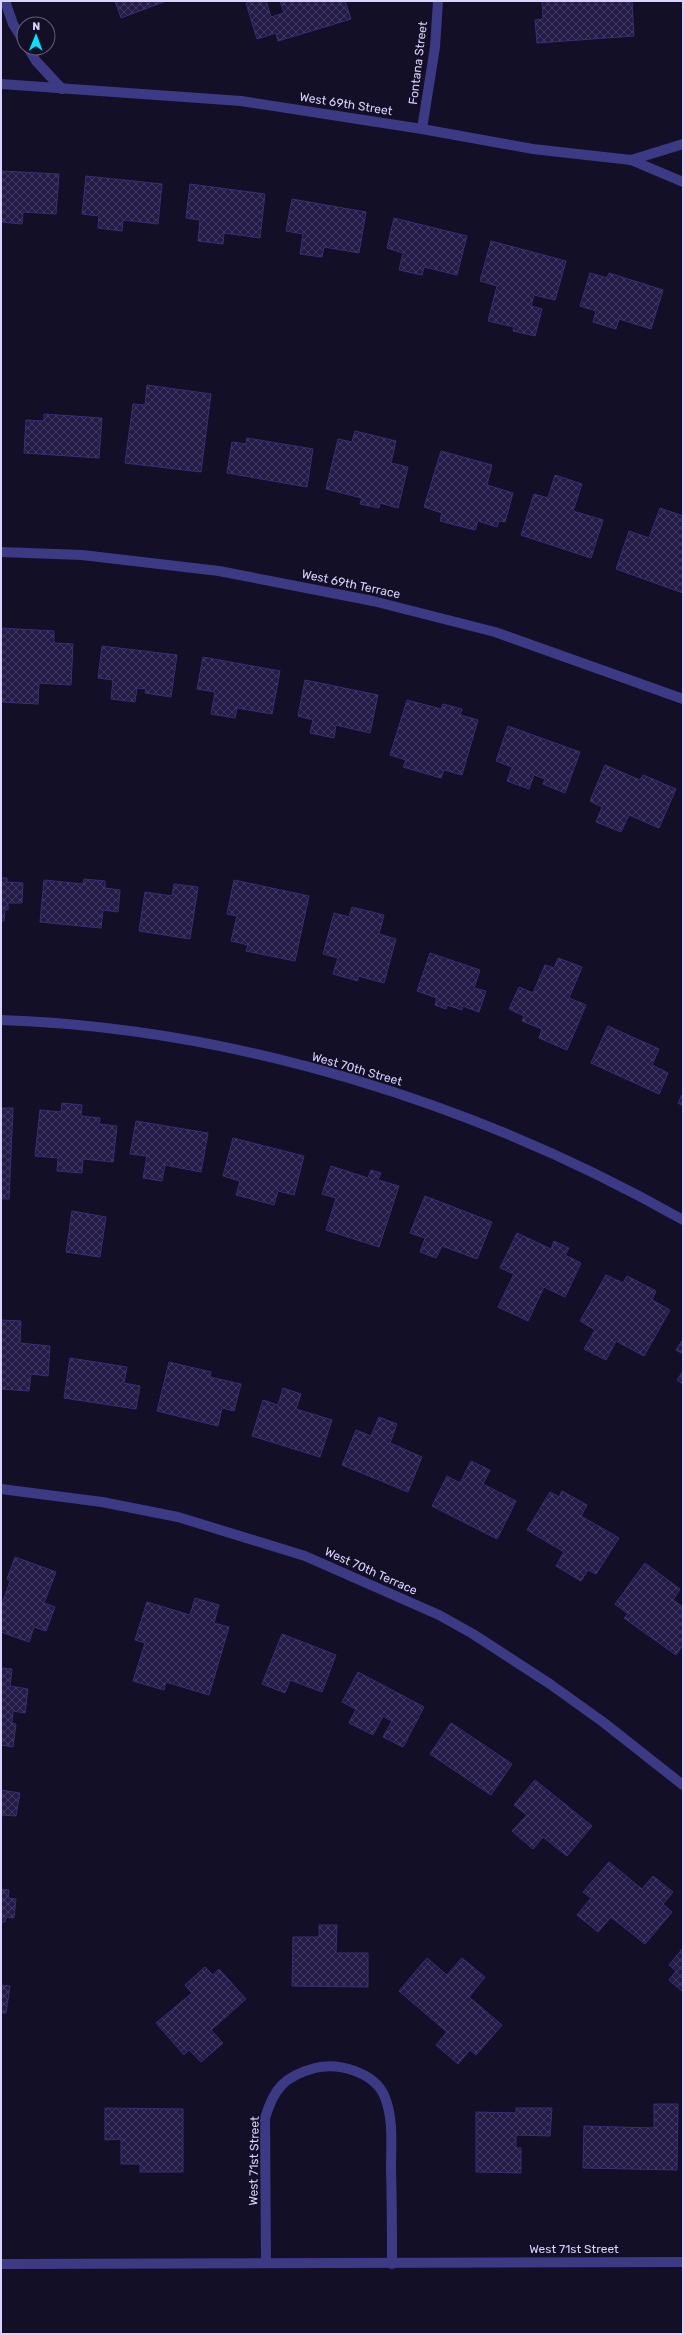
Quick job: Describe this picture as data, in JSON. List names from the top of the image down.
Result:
{
  "streets": {
    "street": [
      "Fontana Street",
      "West 69th Street",
      "West 69th Terrace",
      "West 70th Street",
      "West 70th Terrace",
      "West 71st Street"
    ]
  },
  "crossings": [
    ["Fontana Street", "West 69th Street"]
  ],
  "north": "top"
}
